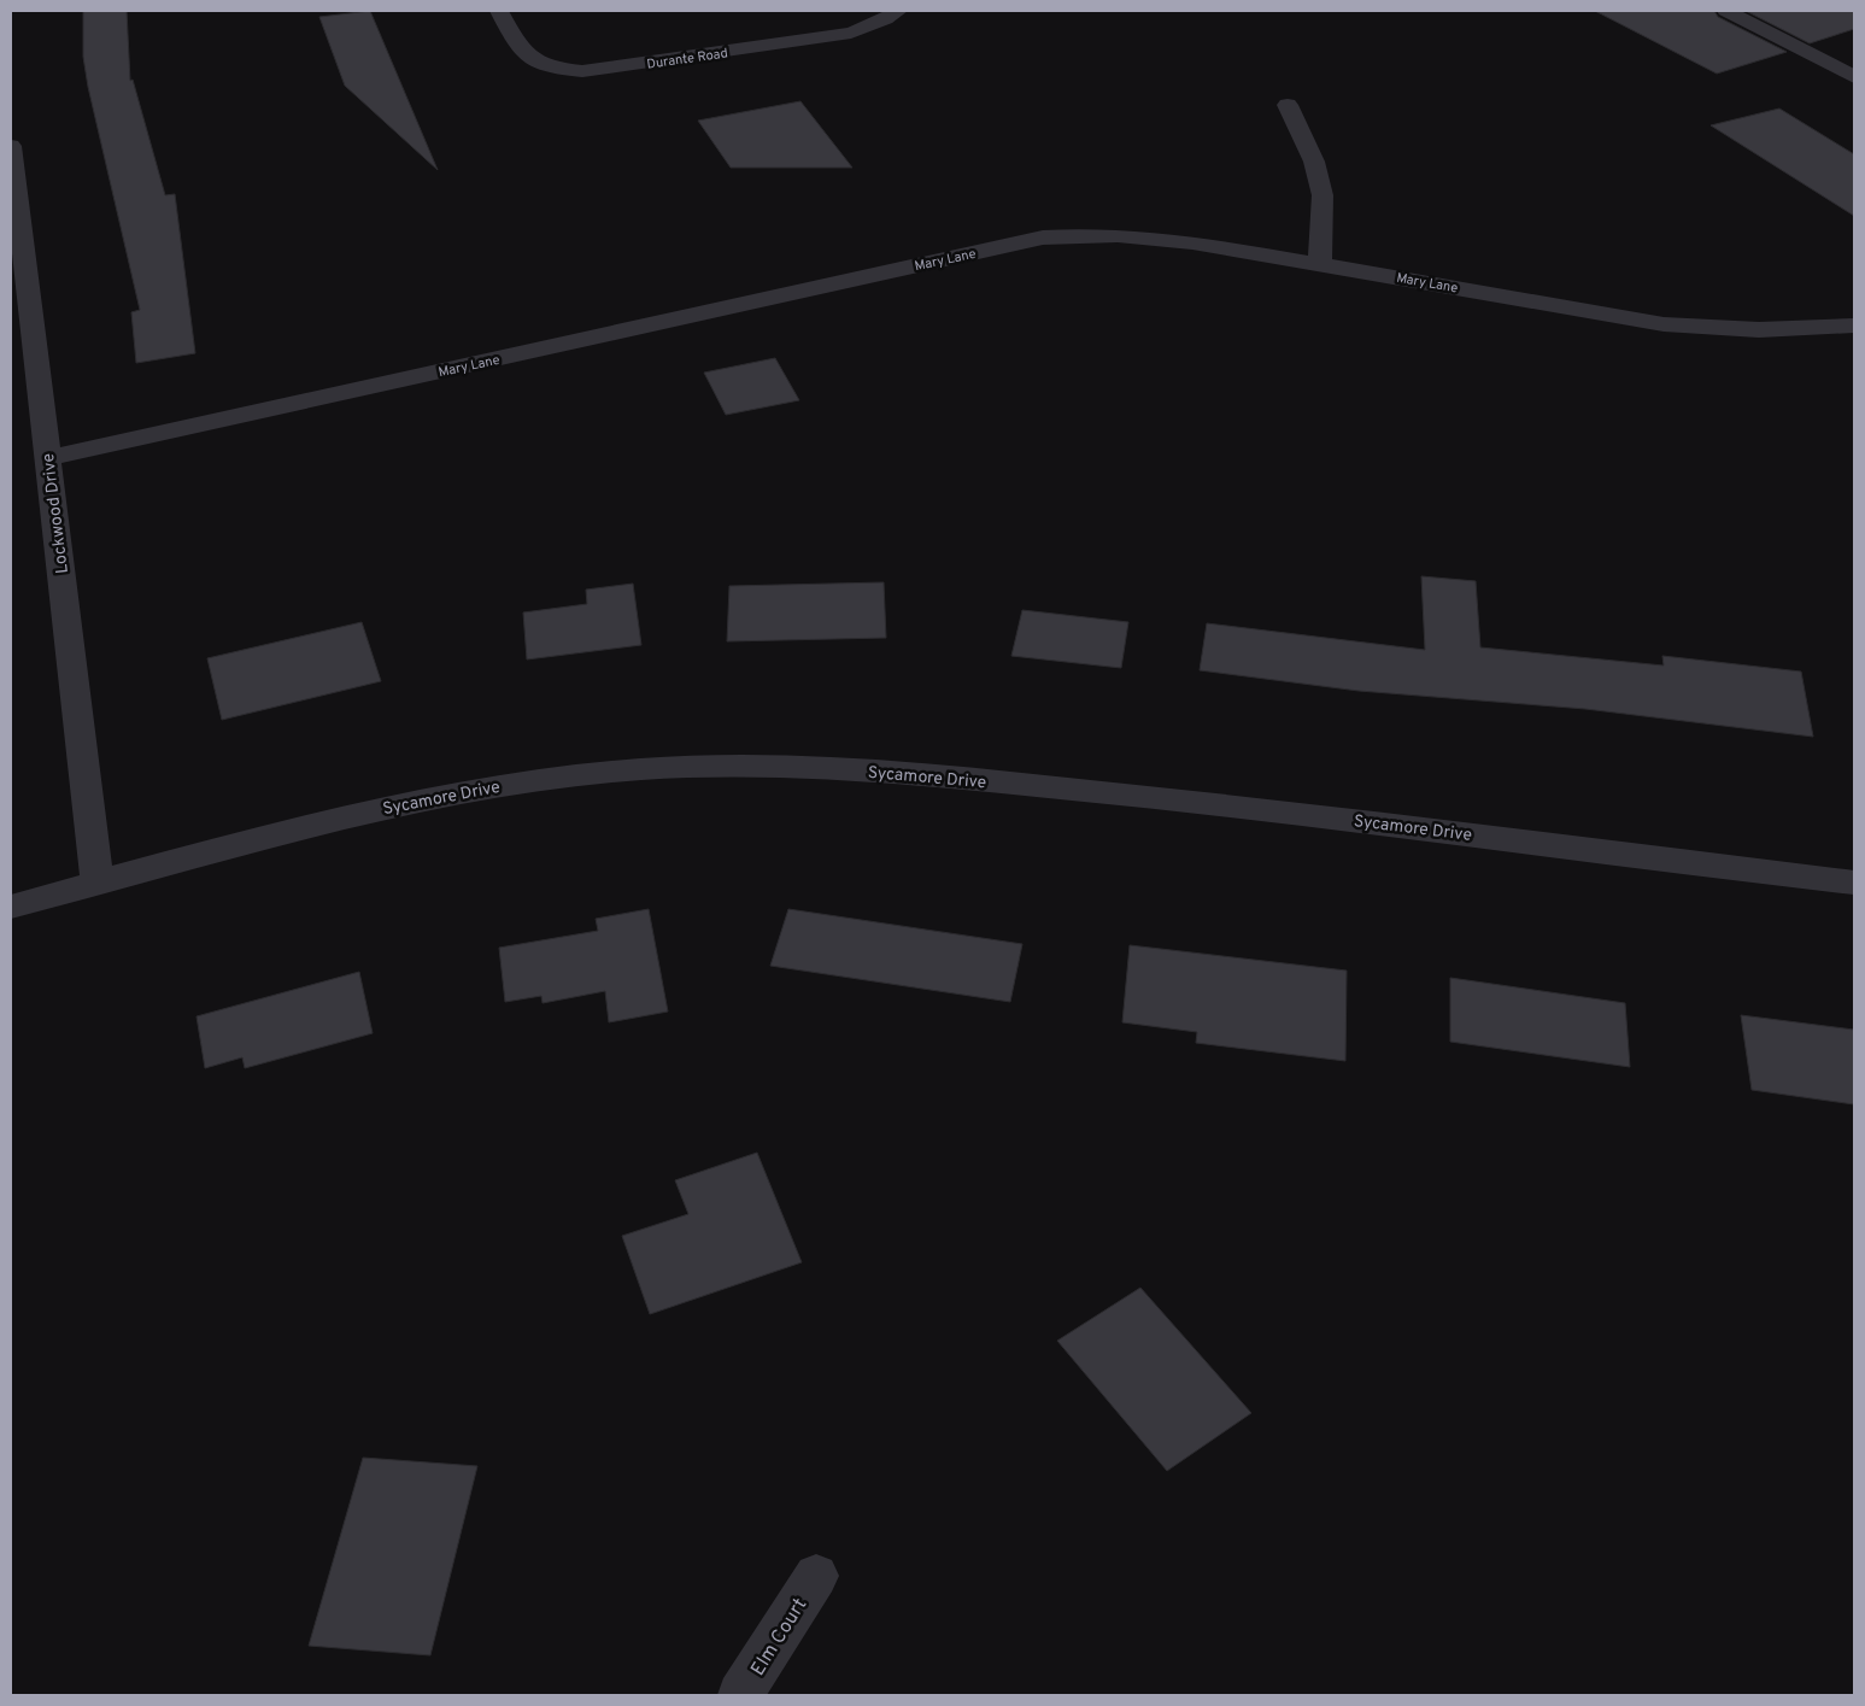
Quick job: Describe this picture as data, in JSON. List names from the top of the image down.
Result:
{
  "streets": {
    "street": [
      "Durante Road",
      "Mary Lane",
      "Lockwood Drive",
      "Sycamore Drive",
      "Elm Court"
    ]
  },
  "crossings": [
    ["Mary Lane", "Lockwood Drive"],
    ["Lockwood Drive", "Sycamore Drive"]
  ]
}
